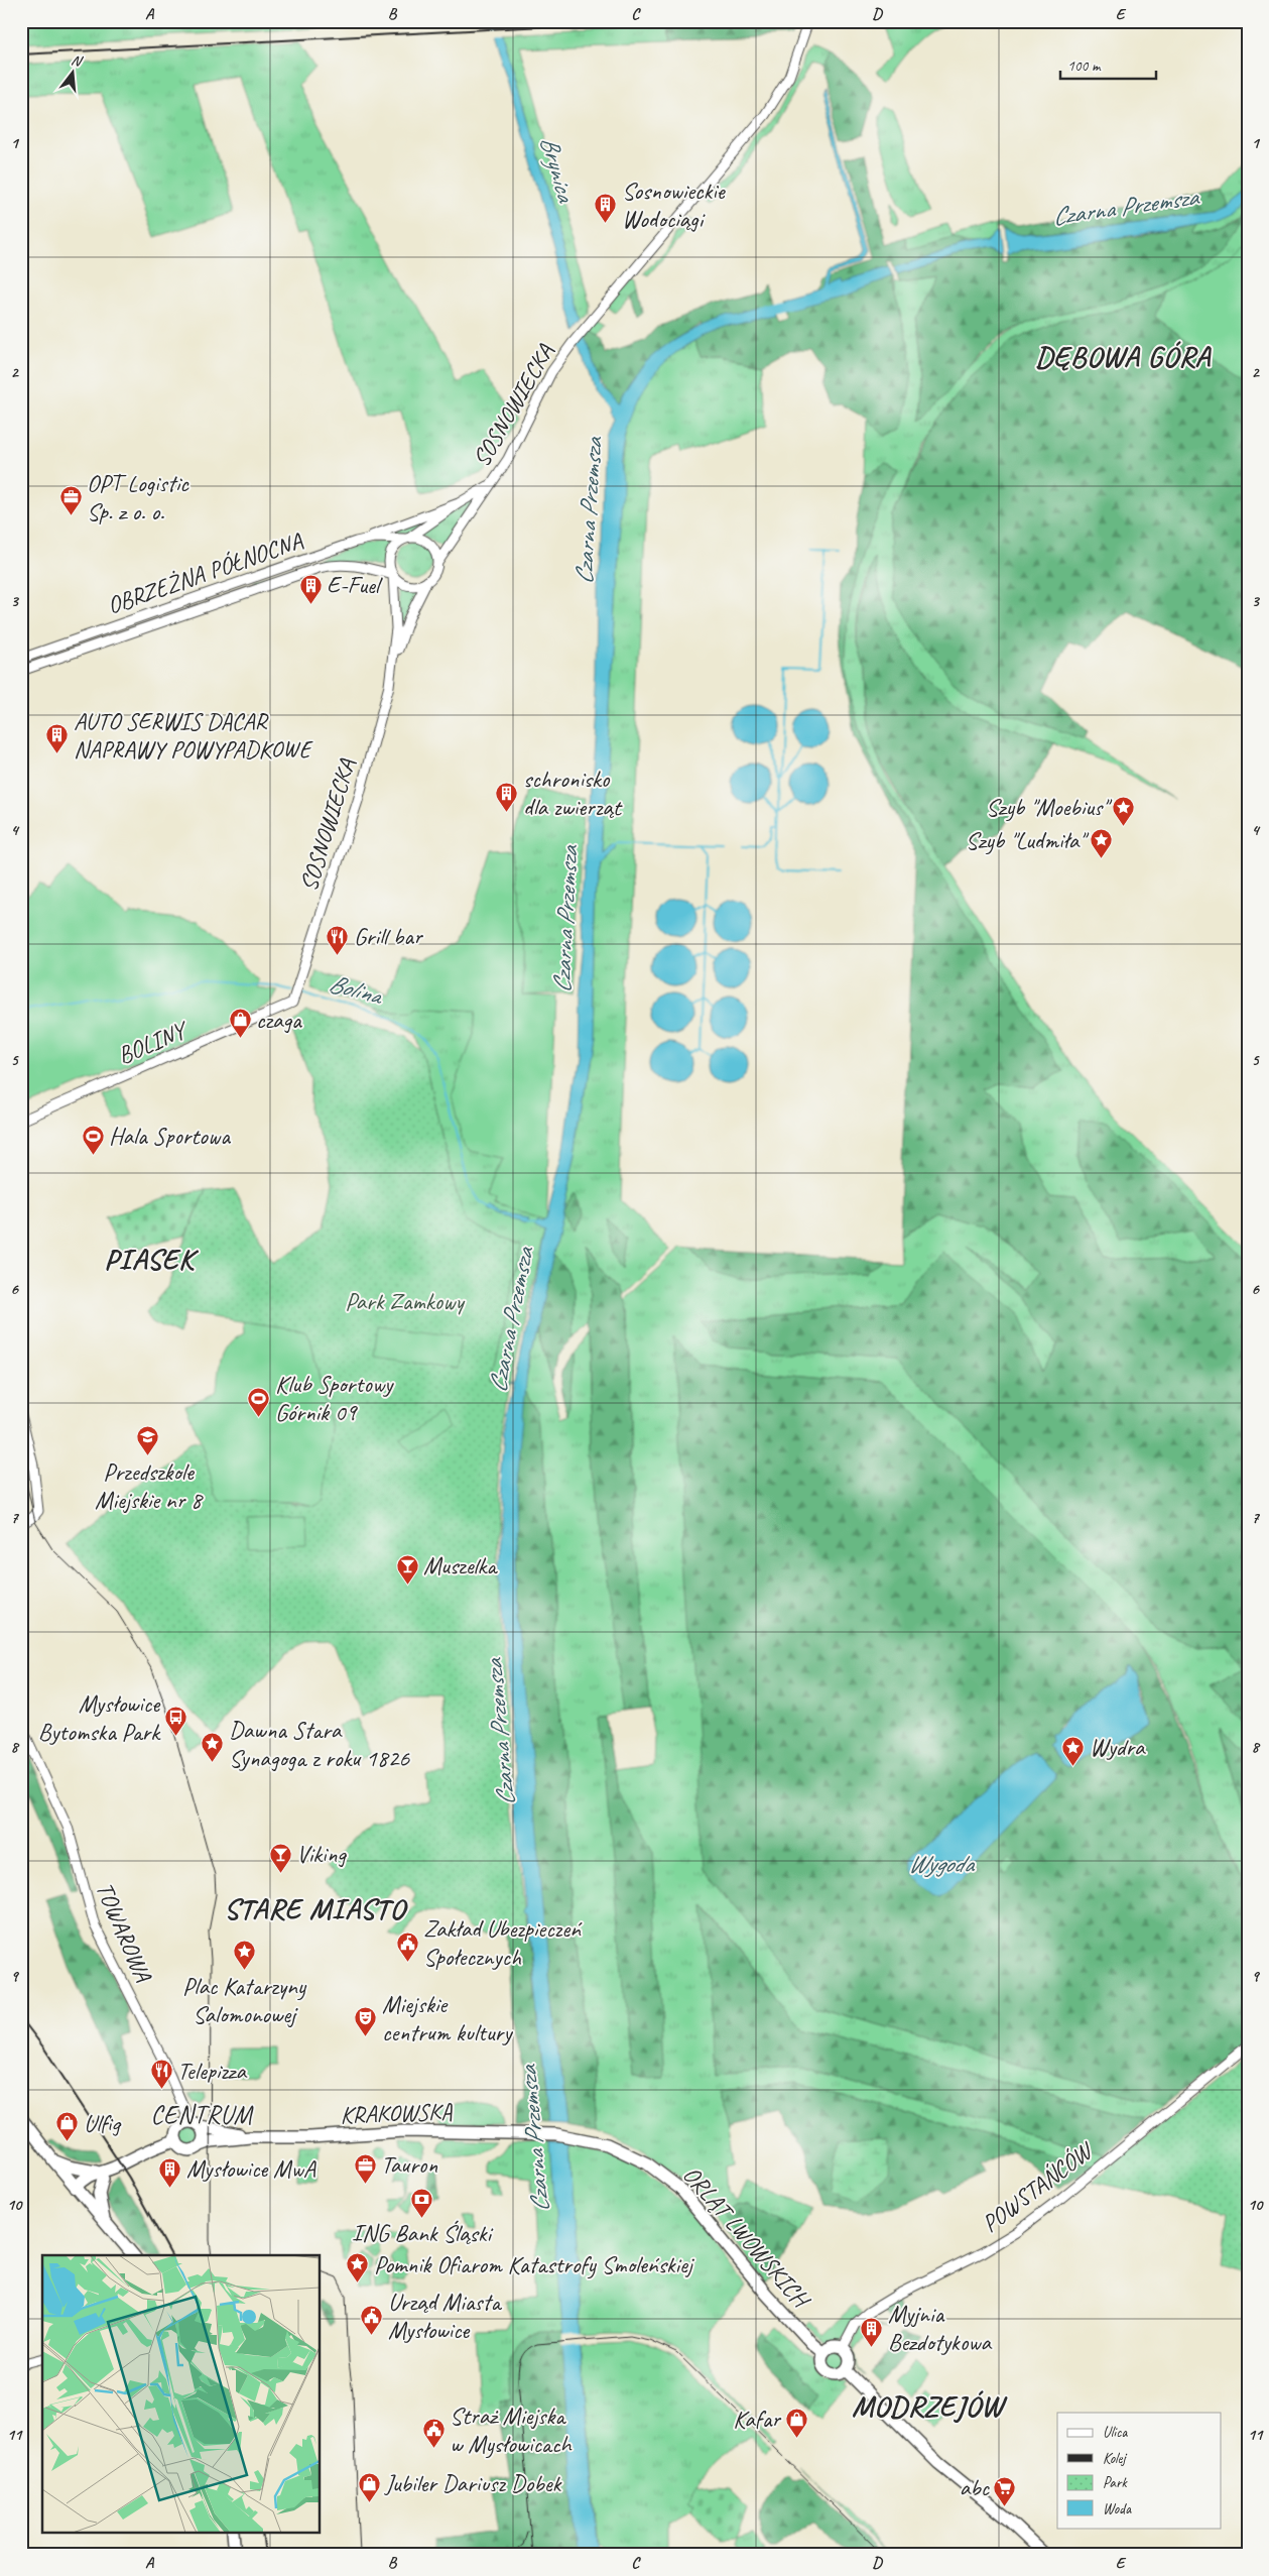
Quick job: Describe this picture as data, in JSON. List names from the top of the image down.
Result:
{
  "streets": {
    "main road": ["KRAKOWSKA", "ORLĄT LWOWSKICH"],
    "street": [
      "SOSNOWIECKA",
      "OBRZEŻNA PÓŁNOCNA",
      "BOLINY",
      "TOWAROWA",
      "POWSTAŃCÓW"
    ]
  },
  "crossings": [
    ["SOSNOWIECKA", "OBRZEŻNA PÓŁNOCNA"],
    ["SOSNOWIECKA", "BOLINY"],
    ["TOWAROWA", "KRAKOWSKA"],
    ["KRAKOWSKA", "ORLĄT LWOWSKICH"],
    ["POWSTAŃCÓW", "ORLĄT LWOWSKICH"]
  ],
  "districts": [
    "DĘBOWA GÓRA",
    "PIASEK",
    "STARE MIASTO",
    "CENTRUM",
    "MODRZEJÓW"
  ],
  "water": [
    "Brynica",
    "Czarna Przemsza",
    "Bolina",
    "Wygoda"
  ],
  "parks": ["Park Zamkowy"],
  "places": {
    "building": [
      "Sosnowieckie Wodociągi",
      "E-Fuel",
      "AUTO SERWIS DACAR NAPRAWY POWYPADKOWE",
      "schronisko dla zwierząt",
      "Mysłowice MwA",
      "Myjnia Bezdotykowa"
    ],
    "office": ["OPT Logistic Sp. z o. o.", "Tauron"],
    "place": [
      "Szyb \"Moebius\"",
      "Szyb \"Ludmiła\"",
      "Dawna Stara Synagoga z roku 1826",
      "Wydra",
      "Plac Katarzyny Salomonowej",
      "Pomnik Ofiarom Katastrofy Smoleńskiej"
    ],
    "restaurant": ["Grill bar", "Telepizza"],
    "shop": [
      "czaga",
      "Ulfig",
      "Kafar",
      "Jubiler Dariusz Dobek"
    ],
    "sports": ["Hala Sportowa", "Klub Sportowy Górnik 09"],
    "school or university": ["Przedszkole Miejskie nr 8"],
    "bar": ["Muszelka", "Viking"],
    "bus stop": ["Mysłowice Bytomska Park"],
    "public building": ["Zakład Ubezpieczeń Społecznych", "Urząd Miasta Mysłowice", "Straż Miejska w Mysłowicach"],
    "theatre": ["Miejskie centrum kultury"],
    "bank": ["ING Bank Śląski"],
    "supermarket": ["abc"]
  },
  "legend": [
    "Ulica",
    "Kolej",
    "Park",
    "Woda"
  ],
  "scale_bar": "100 m",
  "north": "top",
  "grid": {
    "columns": [
      "A",
      "B",
      "C",
      "D",
      "E"
    ],
    "rows": [
      "1",
      "2",
      "3",
      "4",
      "5",
      "6",
      "7",
      "8",
      "9",
      "10",
      "11"
    ]
  }
}
